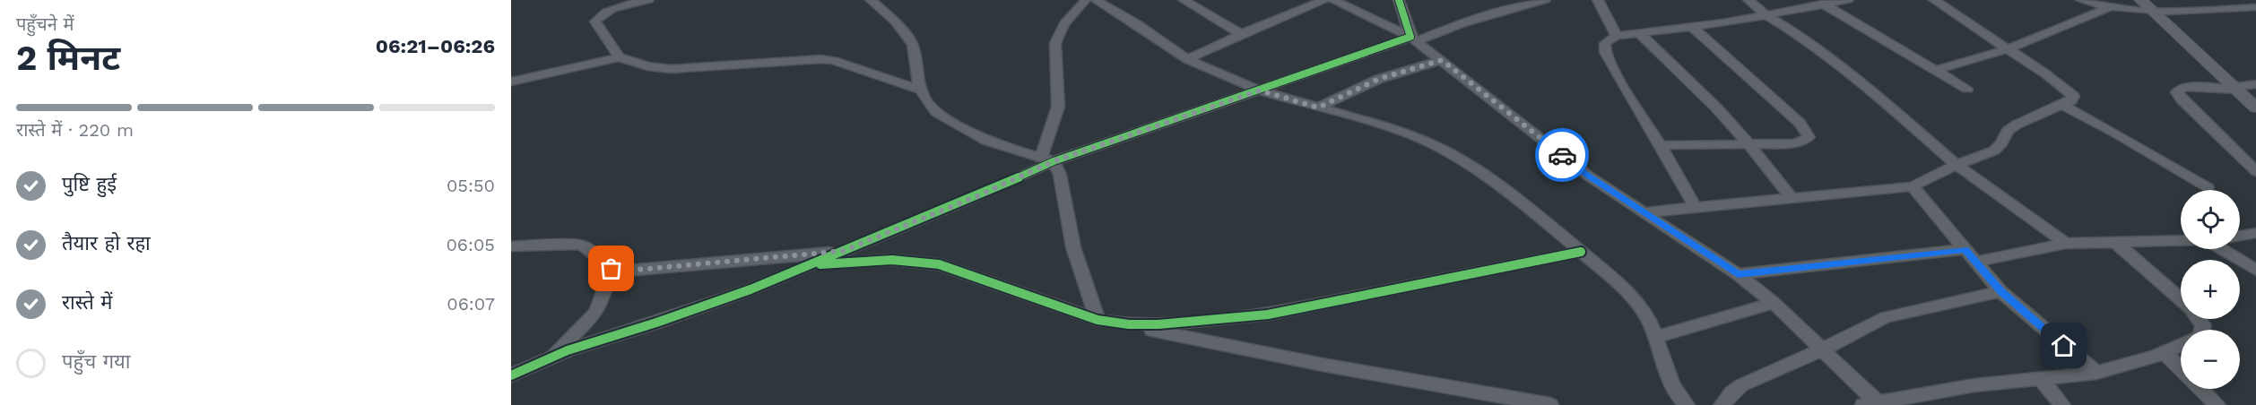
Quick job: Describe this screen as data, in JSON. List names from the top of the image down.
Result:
{
  "page": {
    "heading": ["2 मिनट", "पहुँचने में", "06:21–06:26"],
    "bar": "रास्ते में · 220 m",
    "list": [
      ["पुष्टि हुई", "05:50"],
      ["तैयार हो रहा", "06:05"],
      ["रास्ते में", "06:07"],
      "पहुँच गया"
    ],
    "map_buttons": ["+", "−"]
  }
}
